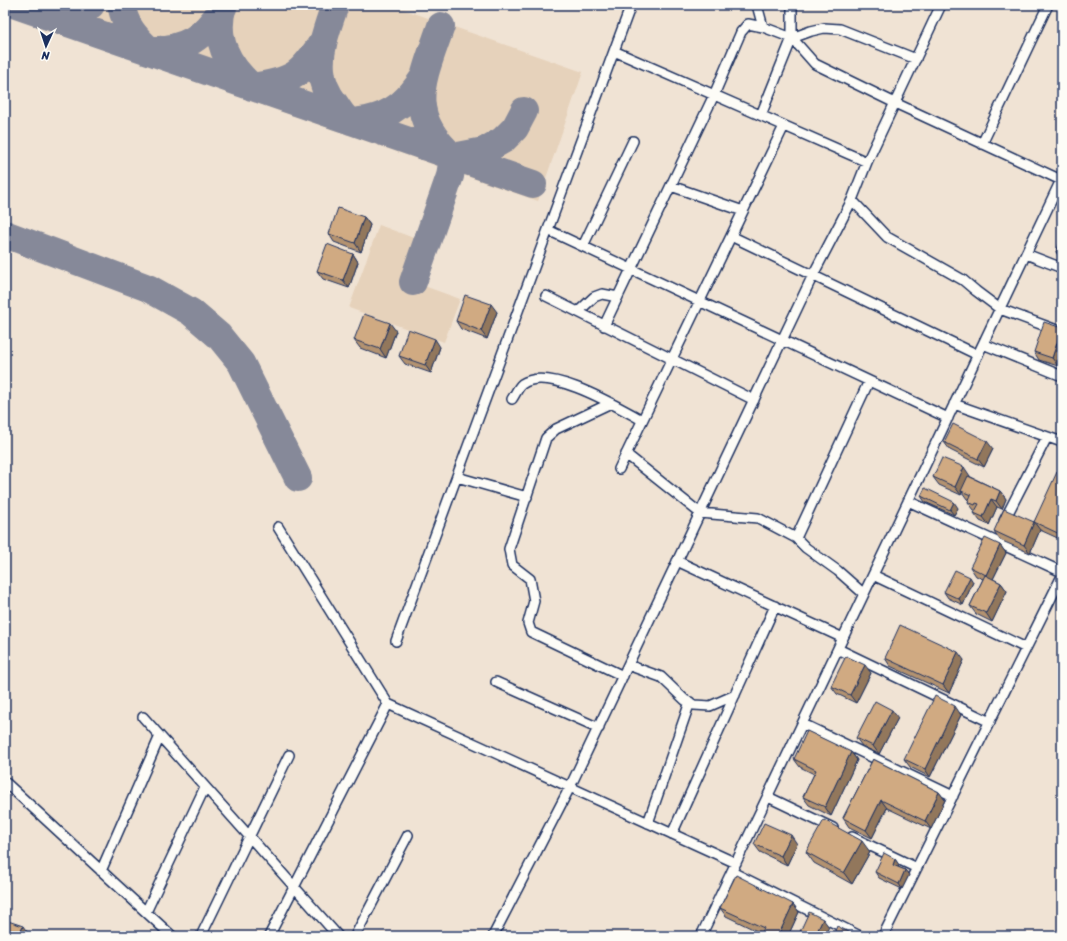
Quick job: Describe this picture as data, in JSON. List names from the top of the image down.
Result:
{
  "north": "bottom"
}
